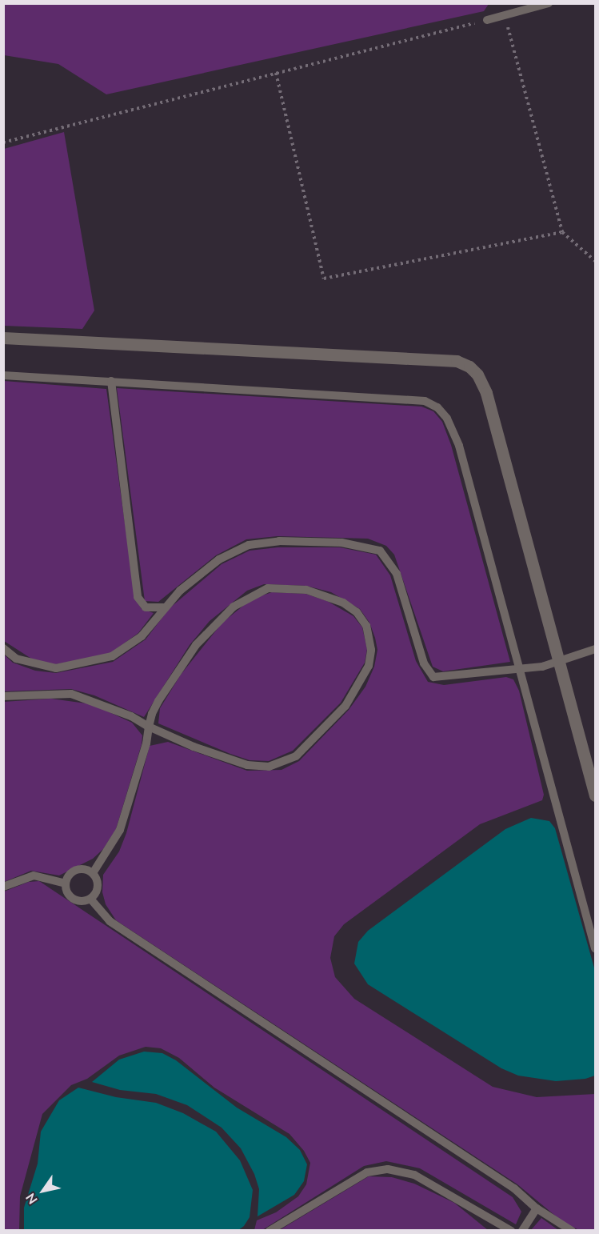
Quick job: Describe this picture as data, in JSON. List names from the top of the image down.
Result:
{
  "north": "bottom left"
}
